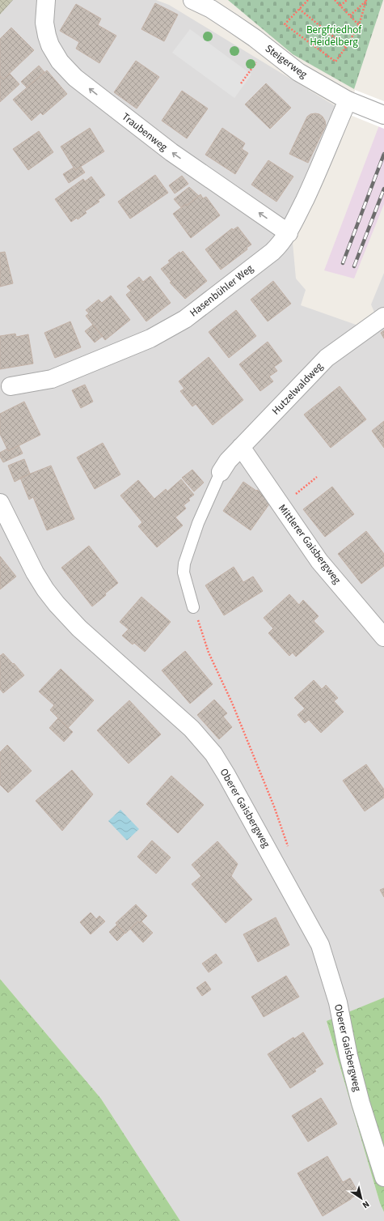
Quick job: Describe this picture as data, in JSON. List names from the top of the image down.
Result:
{
  "streets": {
    "street": [
      "Steigerweg",
      "Traubenweg",
      "Hasenbühler Weg",
      "Hutzelwaldweg",
      "Mittlerer Gaisbergweg",
      "Oberer Gaisbergweg"
    ]
  },
  "crossings": [
    ["Steigerweg", "Hasenbühler Weg"],
    ["Traubenweg", "Hasenbühler Weg"],
    ["Hutzelwaldweg", "Mittlerer Gaisbergweg"]
  ],
  "one_way": ["Traubenweg"],
  "parks": ["Bergfriedhof Heidelberg"],
  "north": "bottom right"
}
